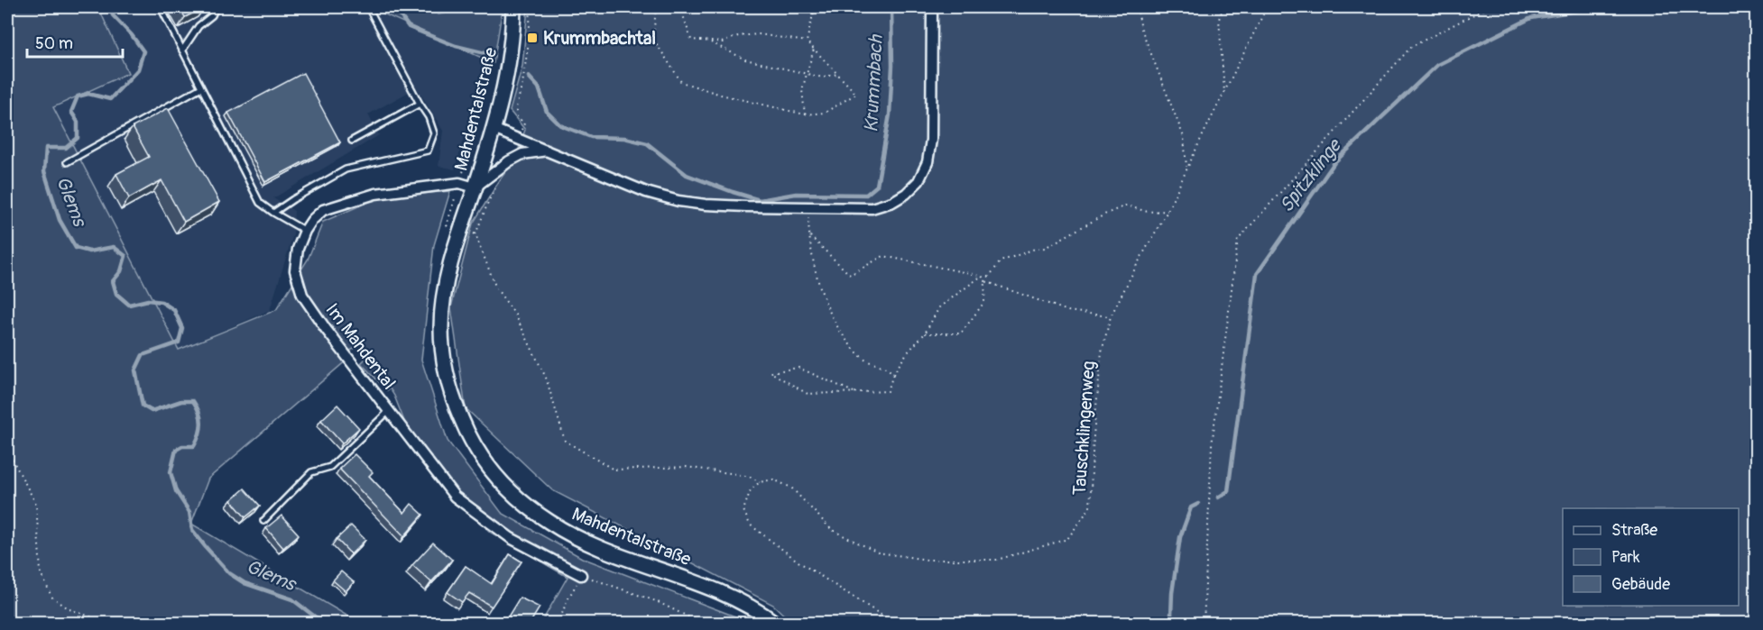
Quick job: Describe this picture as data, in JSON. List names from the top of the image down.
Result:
{
  "streets": {
    "main road": ["Mahdentalstraße"],
    "street": ["Im Mahdental"],
    "path": ["Tauschklingenweg"]
  },
  "crossings": [
    ["Mahdentalstraße", "Im Mahdental"]
  ],
  "water": ["Krummbach", "Spitzklinge", "Glems"],
  "places": {
    "transit": ["Krummbachtal"]
  },
  "legend": ["Straße", "Park", "Gebäude"],
  "scale_bar": "50 m"
}
